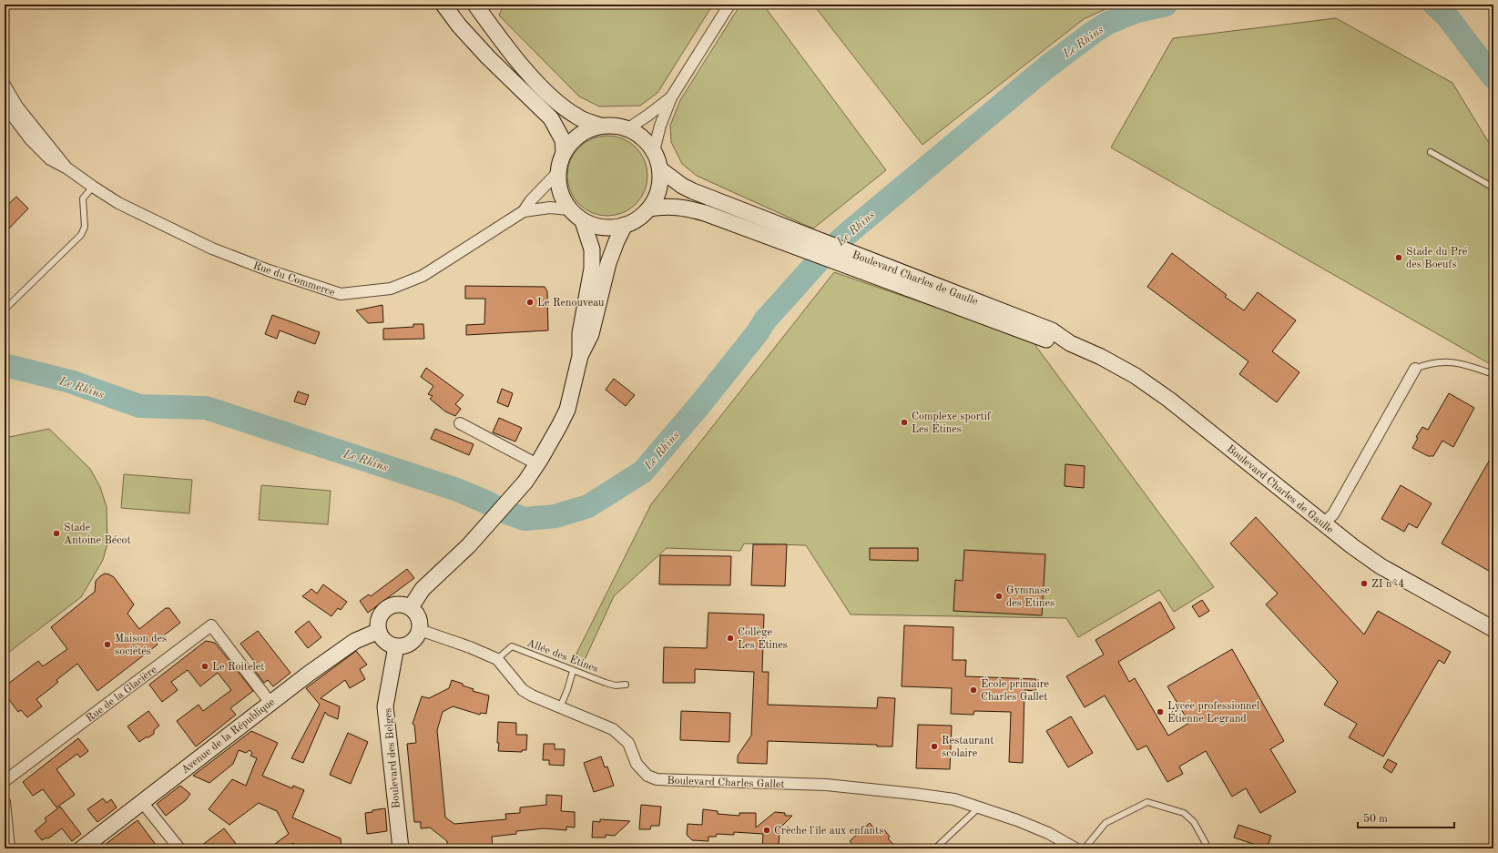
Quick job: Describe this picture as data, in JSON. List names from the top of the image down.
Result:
{
  "streets": {
    "main road": ["Boulevard Charles de Gaulle", "Avenue de la République", "Boulevard des Belges"],
    "street": ["Rue du Commerce", "Rue de la Glacière", "Boulevard Charles Gallet"],
    "lane": ["Allée des Etines"]
  },
  "crossings": [
    ["Boulevard Charles de Gaulle", "Rue du Commerce"],
    ["Allée des Etines", "Boulevard Charles Gallet"],
    ["Rue de la Glacière", "Avenue de la République"],
    ["Avenue de la République", "Boulevard des Belges"],
    ["Avenue de la République", "Boulevard Charles Gallet"],
    ["Boulevard des Belges", "Boulevard Charles Gallet"]
  ],
  "water": ["Le Rhins"],
  "places": [
    "Stade du Pré des Boeufs",
    "Le Renouveau",
    "Complexe sportif Les Étines",
    "Stade Antoine Bécot",
    "ZI n°4",
    "Gymnase des Etines",
    "Collège Les Étines",
    "Maison des sociétés",
    "Le Roitelet",
    "École primaire Charles Gallet",
    "Lycée professionnel Étienne Legrand",
    "Restaurant scolaire",
    "Crèche l'île aux enfants"
  ],
  "scale_bar": "50 m"
}
